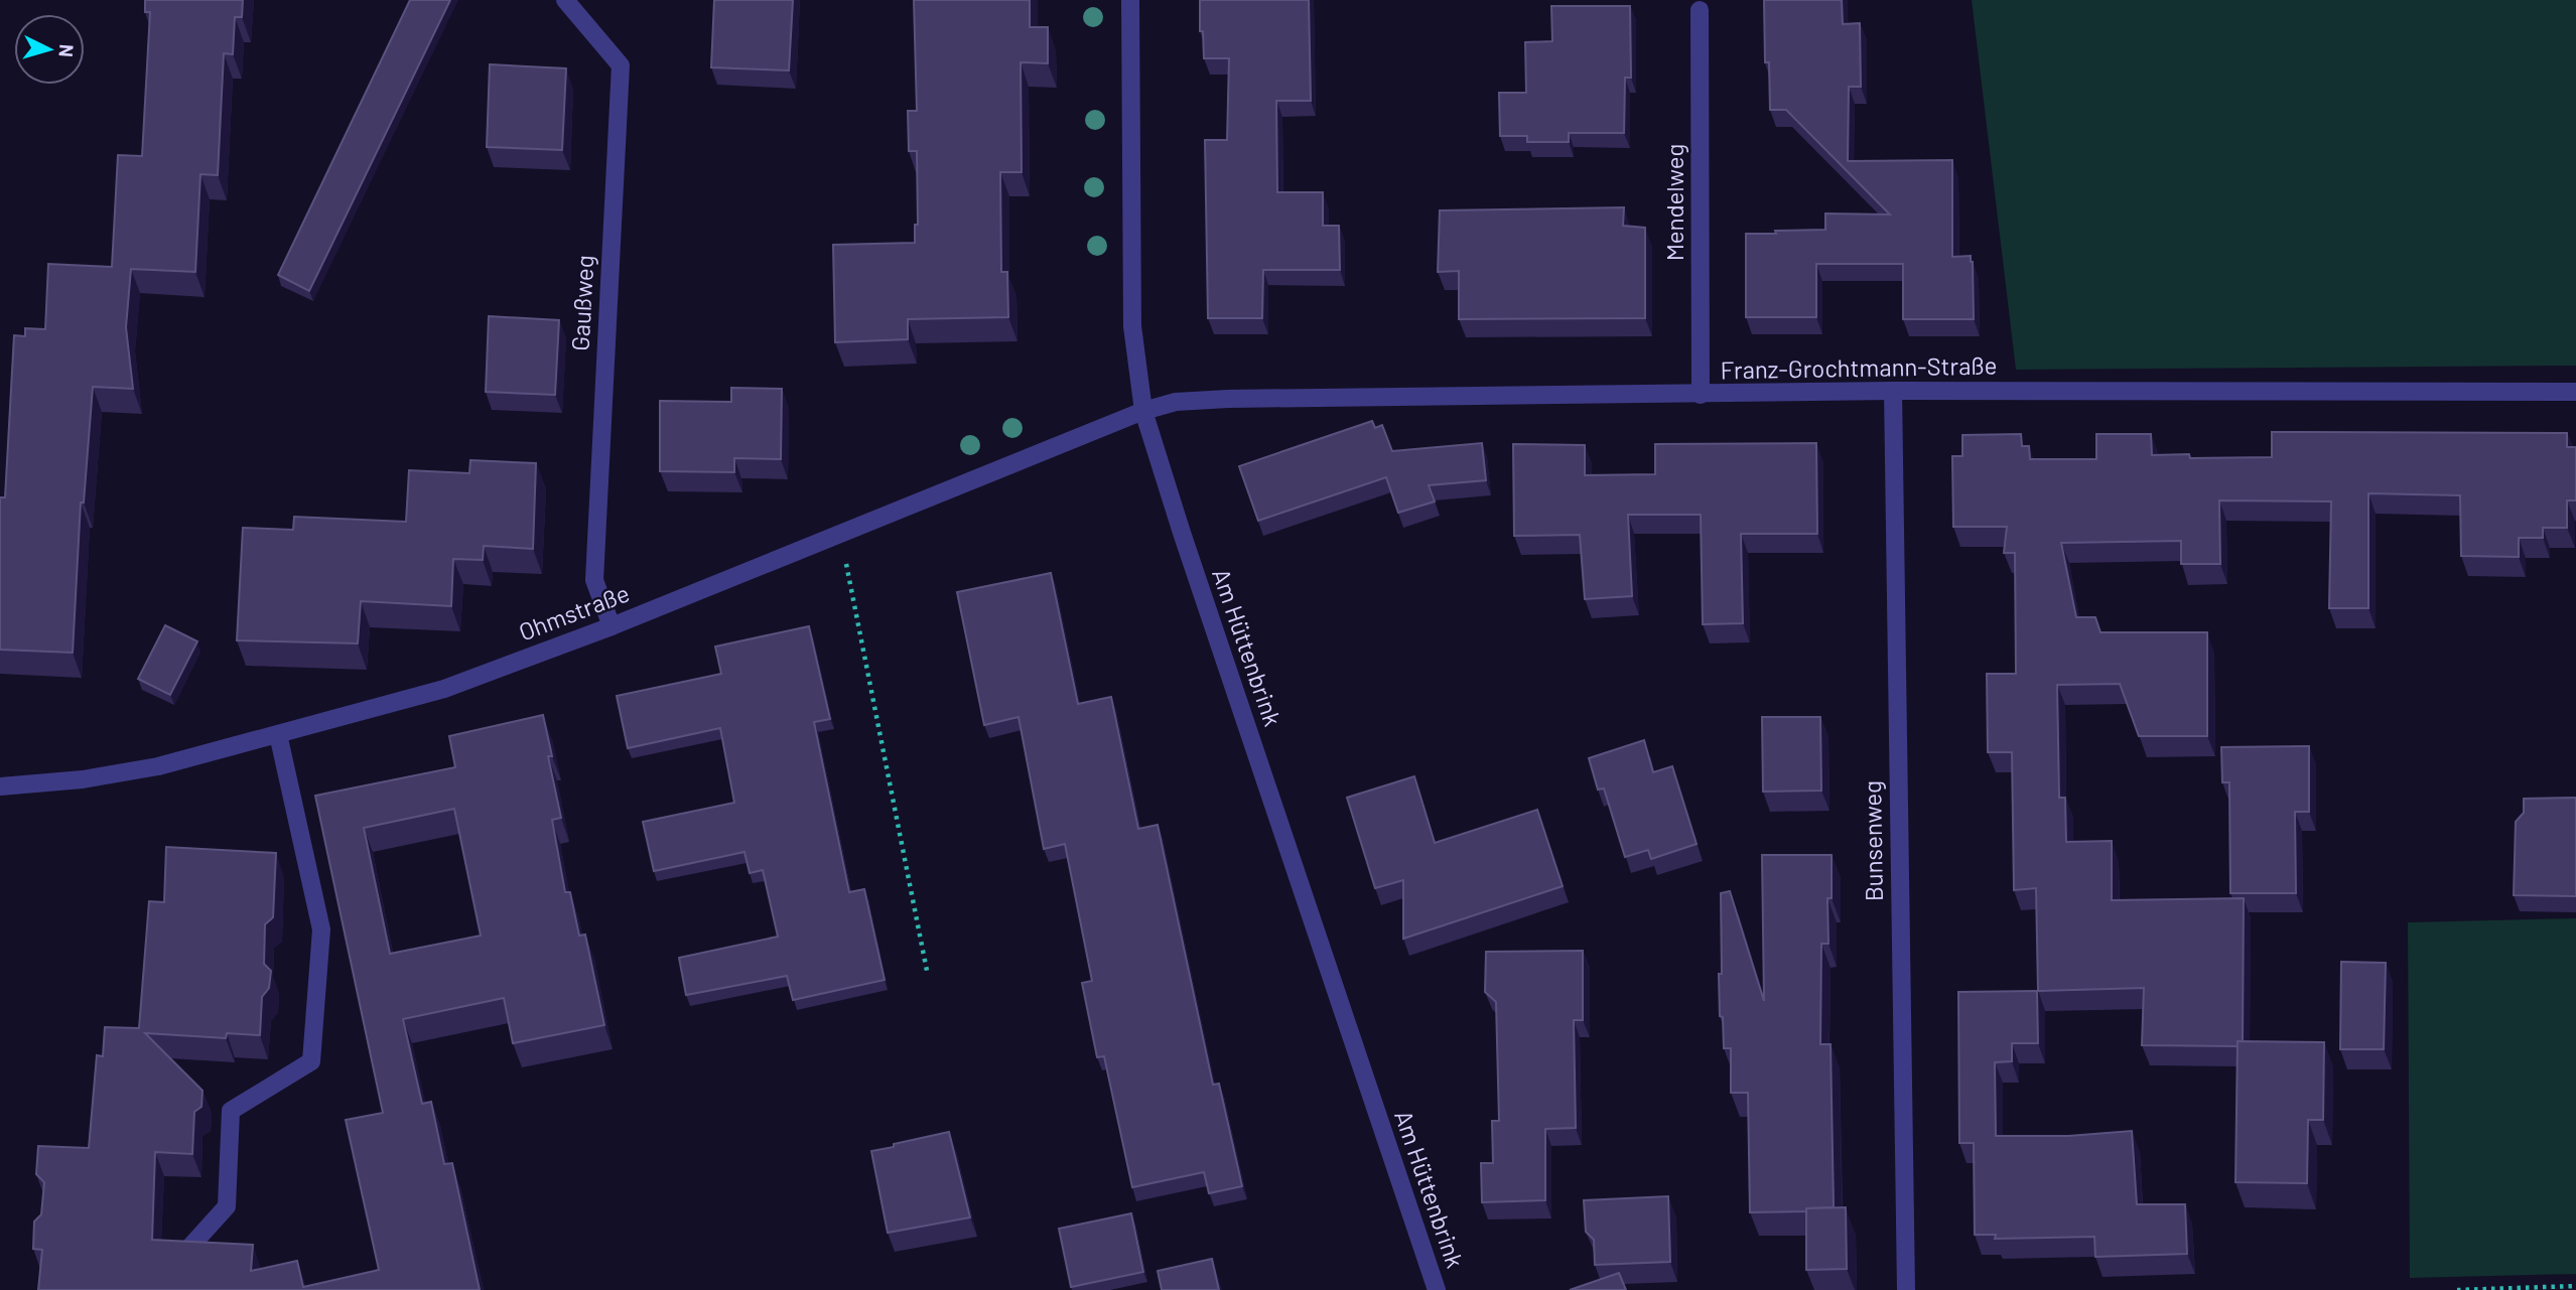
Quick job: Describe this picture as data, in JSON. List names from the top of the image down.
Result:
{
  "streets": {
    "street": [
      "Mendelweg",
      "Gaußweg",
      "Franz-Grochtmann-Straße",
      "Ohmstraße",
      "Am Hüttenbrink",
      "Bunsenweg"
    ]
  },
  "crossings": [
    ["Mendelweg", "Franz-Grochtmann-Straße"],
    ["Gaußweg", "Ohmstraße"],
    ["Franz-Grochtmann-Straße", "Ohmstraße"],
    ["Franz-Grochtmann-Straße", "Am Hüttenbrink"],
    ["Franz-Grochtmann-Straße", "Bunsenweg"],
    ["Ohmstraße", "Am Hüttenbrink"]
  ],
  "north": "right"
}
